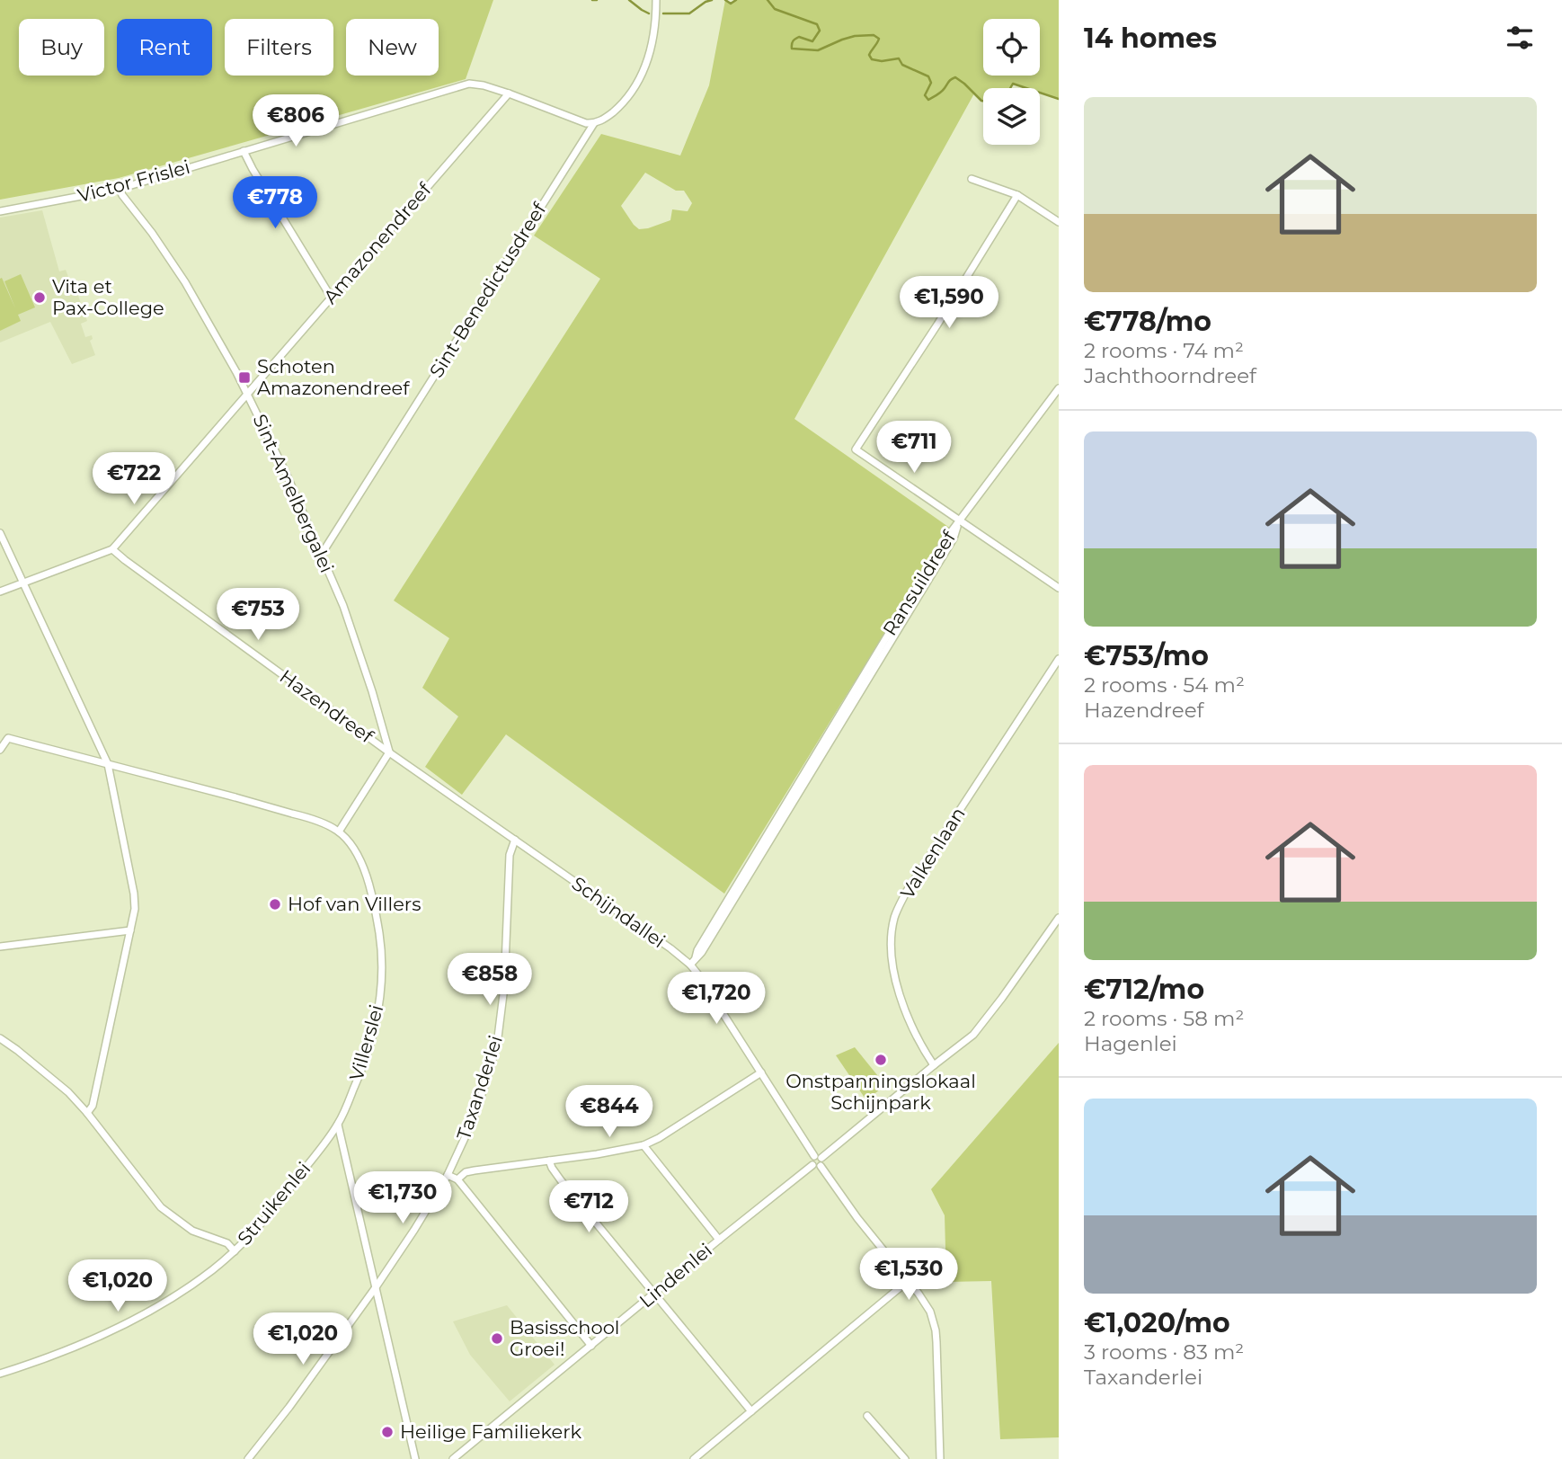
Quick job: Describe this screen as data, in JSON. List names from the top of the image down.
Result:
{
  "streets": {
    "street": [
      "Victor Frislei",
      "Amazonendreef",
      "Sint-Benedictusdreef",
      "Sint-Amelbergalei",
      "Ransuildreef",
      "Hazendreef",
      "Valkenlaan",
      "Schijndallei",
      "Villerslei",
      "Taxanderlei",
      "Struikenlei",
      "Lindenlei"
    ]
  },
  "crossings": [
    ["Victor Frislei", "Amazonendreef"],
    ["Victor Frislei", "Sint-Benedictusdreef"],
    ["Victor Frislei", "Sint-Amelbergalei"],
    ["Amazonendreef", "Sint-Amelbergalei"],
    ["Amazonendreef", "Hazendreef"],
    ["Sint-Benedictusdreef", "Sint-Amelbergalei"],
    ["Sint-Amelbergalei", "Hazendreef"],
    ["Sint-Amelbergalei", "Schijndallei"],
    ["Ransuildreef", "Schijndallei"],
    ["Hazendreef", "Schijndallei"],
    ["Schijndallei", "Taxanderlei"],
    ["Schijndallei", "Lindenlei"],
    ["Villerslei", "Struikenlei"]
  ],
  "places": {
    "other": [
      "Vita et Pax-College",
      "Hof van Villers",
      "Onstpanningslokaal Schijnpark",
      "Basisschool Groei!",
      "Heilige Familiekerk"
    ],
    "transit": ["Schoten Amazonendreef"]
  },
  "page": {
    "heading": "14 homes",
    "chip": [
      "Buy",
      "Rent",
      "Filters",
      "New"
    ],
    "list": [
      {
        "name": "€778/mo",
        "note": "2 rooms · 74 m² · Jachthoorndreef"
      },
      {
        "name": "€753/mo",
        "note": "2 rooms · 54 m² · Hazendreef"
      },
      {
        "name": "€712/mo",
        "note": "2 rooms · 58 m² · Hagenlei"
      },
      {
        "name": "€1,020/mo",
        "note": "3 rooms · 83 m² · Taxanderlei"
      }
    ],
    "price": [
      "€806",
      "€778",
      "€1,590",
      "€711",
      "€722",
      "€753",
      "€858",
      "€1,720",
      "€844",
      "€1,730",
      "€712",
      "€1,530",
      "€1,020",
      "€1,020"
    ]
  }
}
